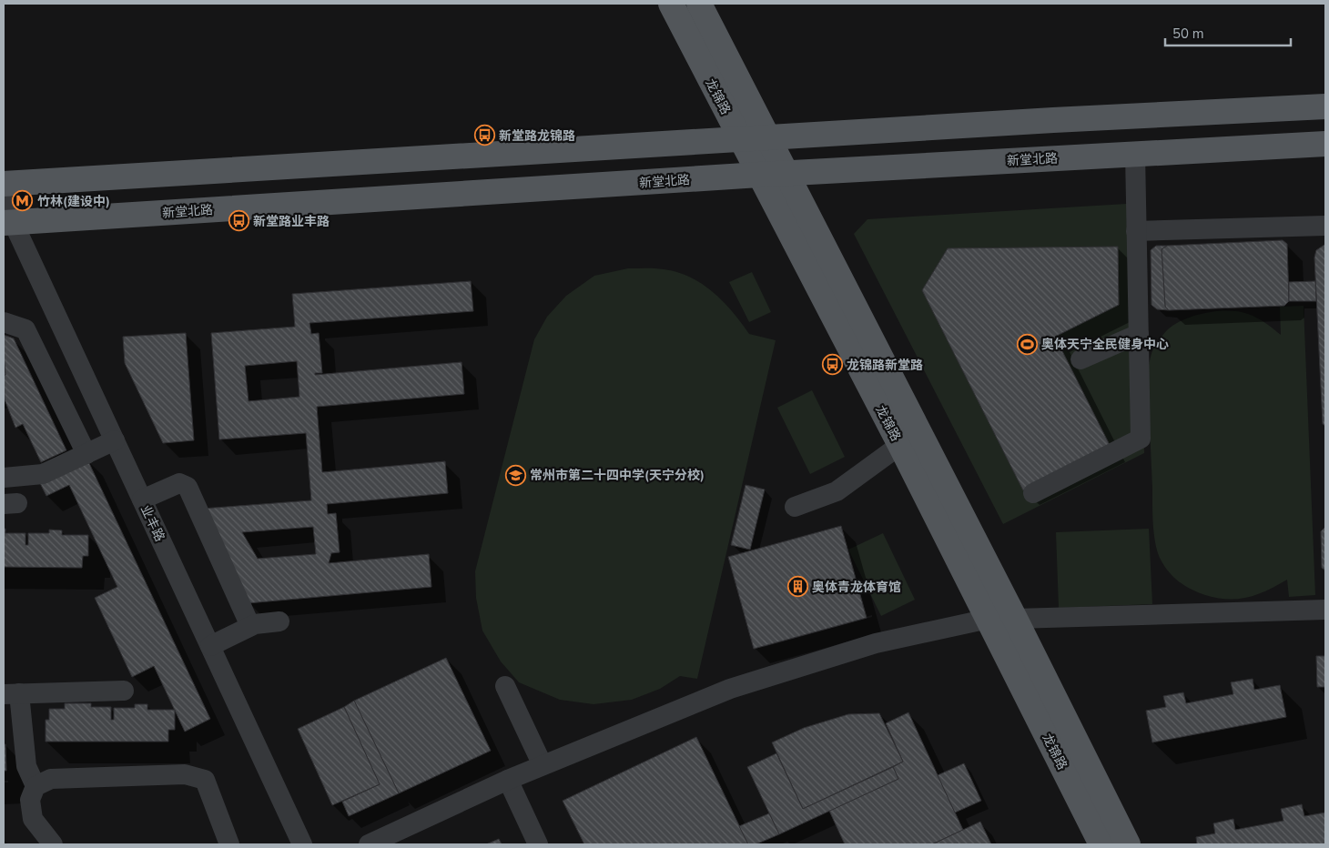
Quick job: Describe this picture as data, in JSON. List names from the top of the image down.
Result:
{
  "streets": {
    "main road": ["龙锦路", "新堂北路"],
    "street": ["业丰路"]
  },
  "crossings": [
    ["龙锦路", "新堂北路"],
    ["新堂北路", "业丰路"]
  ],
  "places": {
    "bus stop": ["新堂路龙锦路", "新堂路业丰路", "龙锦路新堂路"],
    "metro station": ["竹林(建设中)"],
    "sports": ["奥体天宁全民健身中心"],
    "school or university": ["常州市第二十四中学(天宁分校)"],
    "building": ["奥体青龙体育馆"]
  },
  "scale_bar": "50 m"
}
